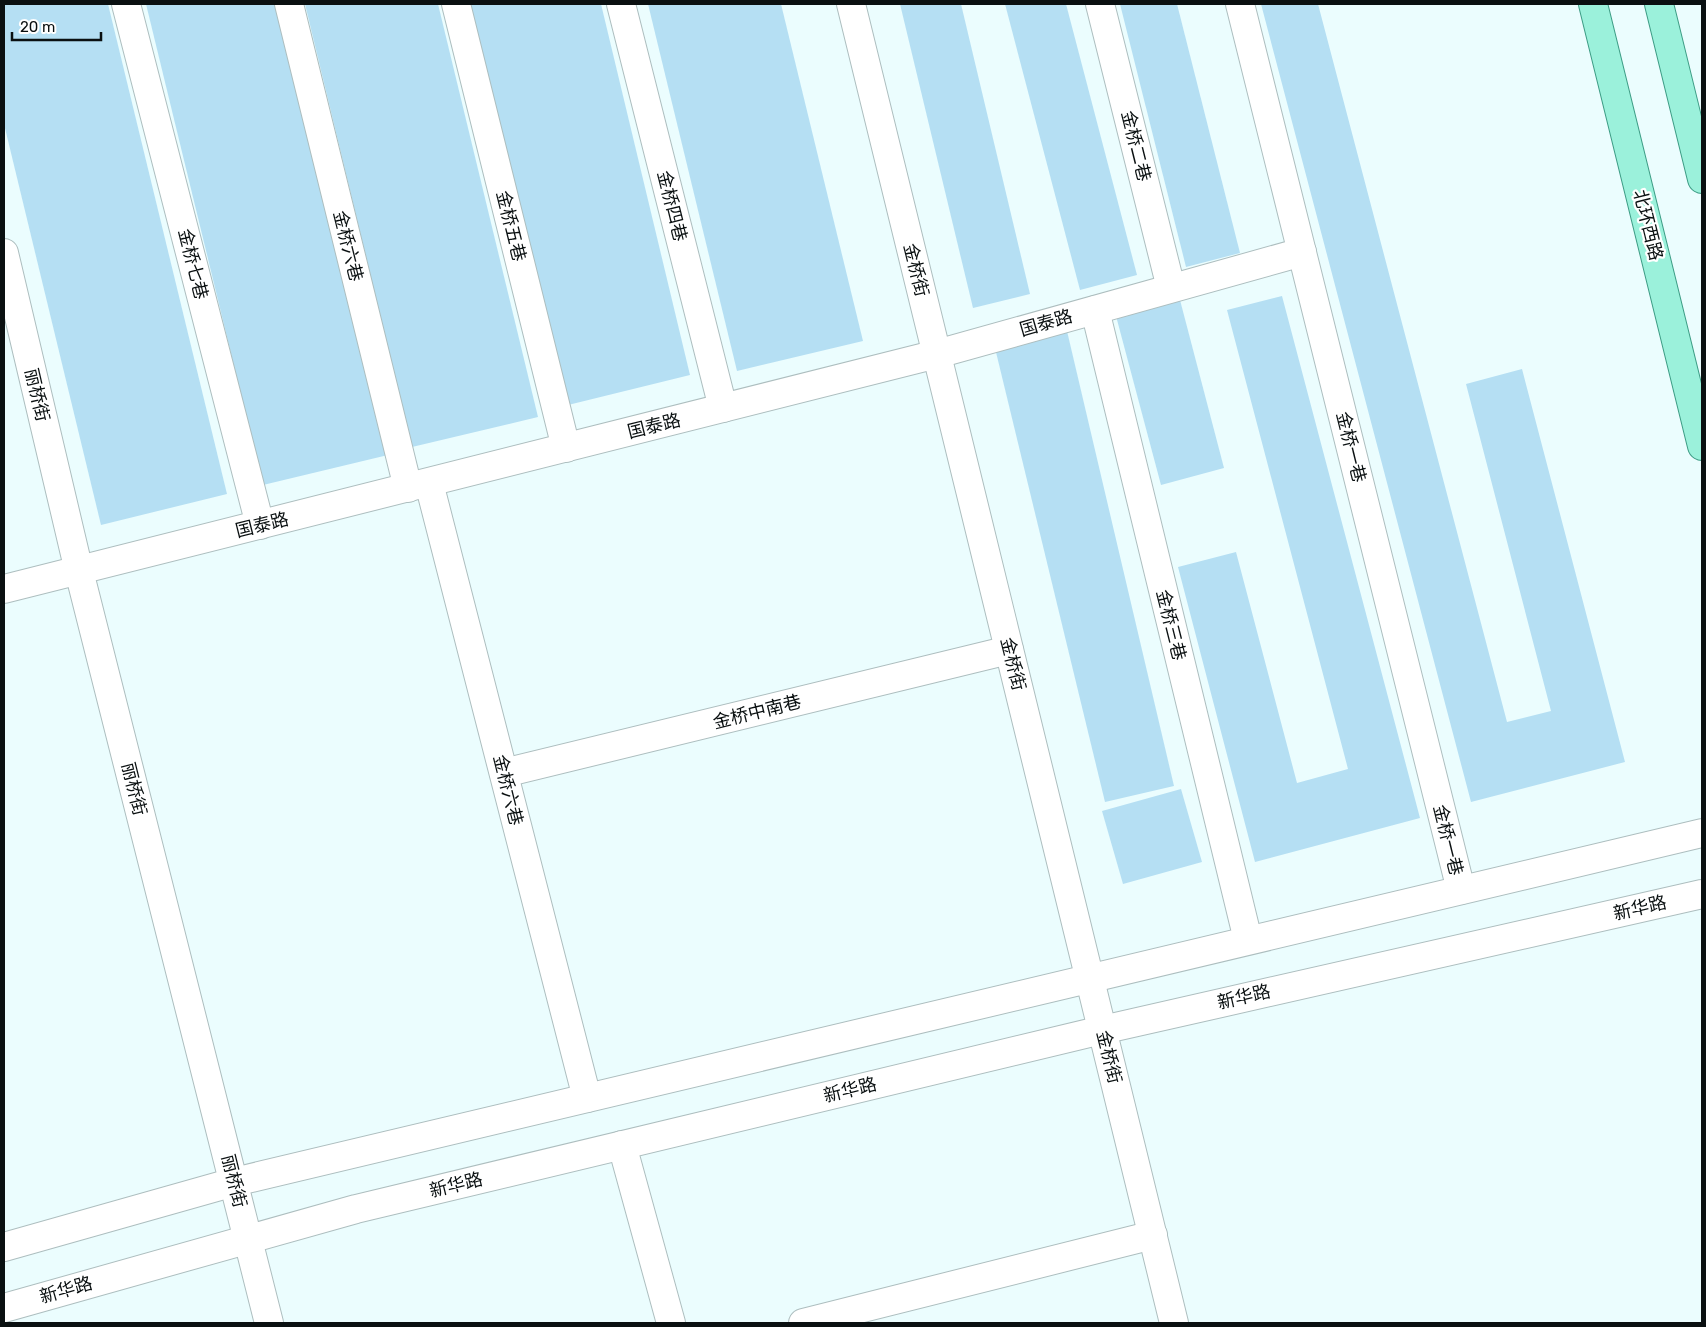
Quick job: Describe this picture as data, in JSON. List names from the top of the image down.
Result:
{
  "streets": {
    "main road": ["北环西路"],
    "street": [
      "金桥二巷",
      "金桥四巷",
      "金桥五巷",
      "金桥六巷",
      "金桥七巷",
      "金桥街",
      "国泰路",
      "丽桥街",
      "金桥一巷",
      "金桥三巷",
      "金桥中南巷",
      "新华路"
    ]
  },
  "crossings": [
    ["金桥二巷", "国泰路"],
    ["金桥四巷", "国泰路"],
    ["金桥五巷", "国泰路"],
    ["金桥六巷", "国泰路"],
    ["金桥六巷", "金桥中南巷"],
    ["金桥七巷", "国泰路"],
    ["金桥街", "国泰路"],
    ["金桥街", "金桥中南巷"],
    ["金桥街", "新华路"],
    ["国泰路", "丽桥街"],
    ["国泰路", "金桥一巷"],
    ["国泰路", "金桥三巷"],
    ["丽桥街", "新华路"]
  ],
  "scale_bar": "20 m"
}
